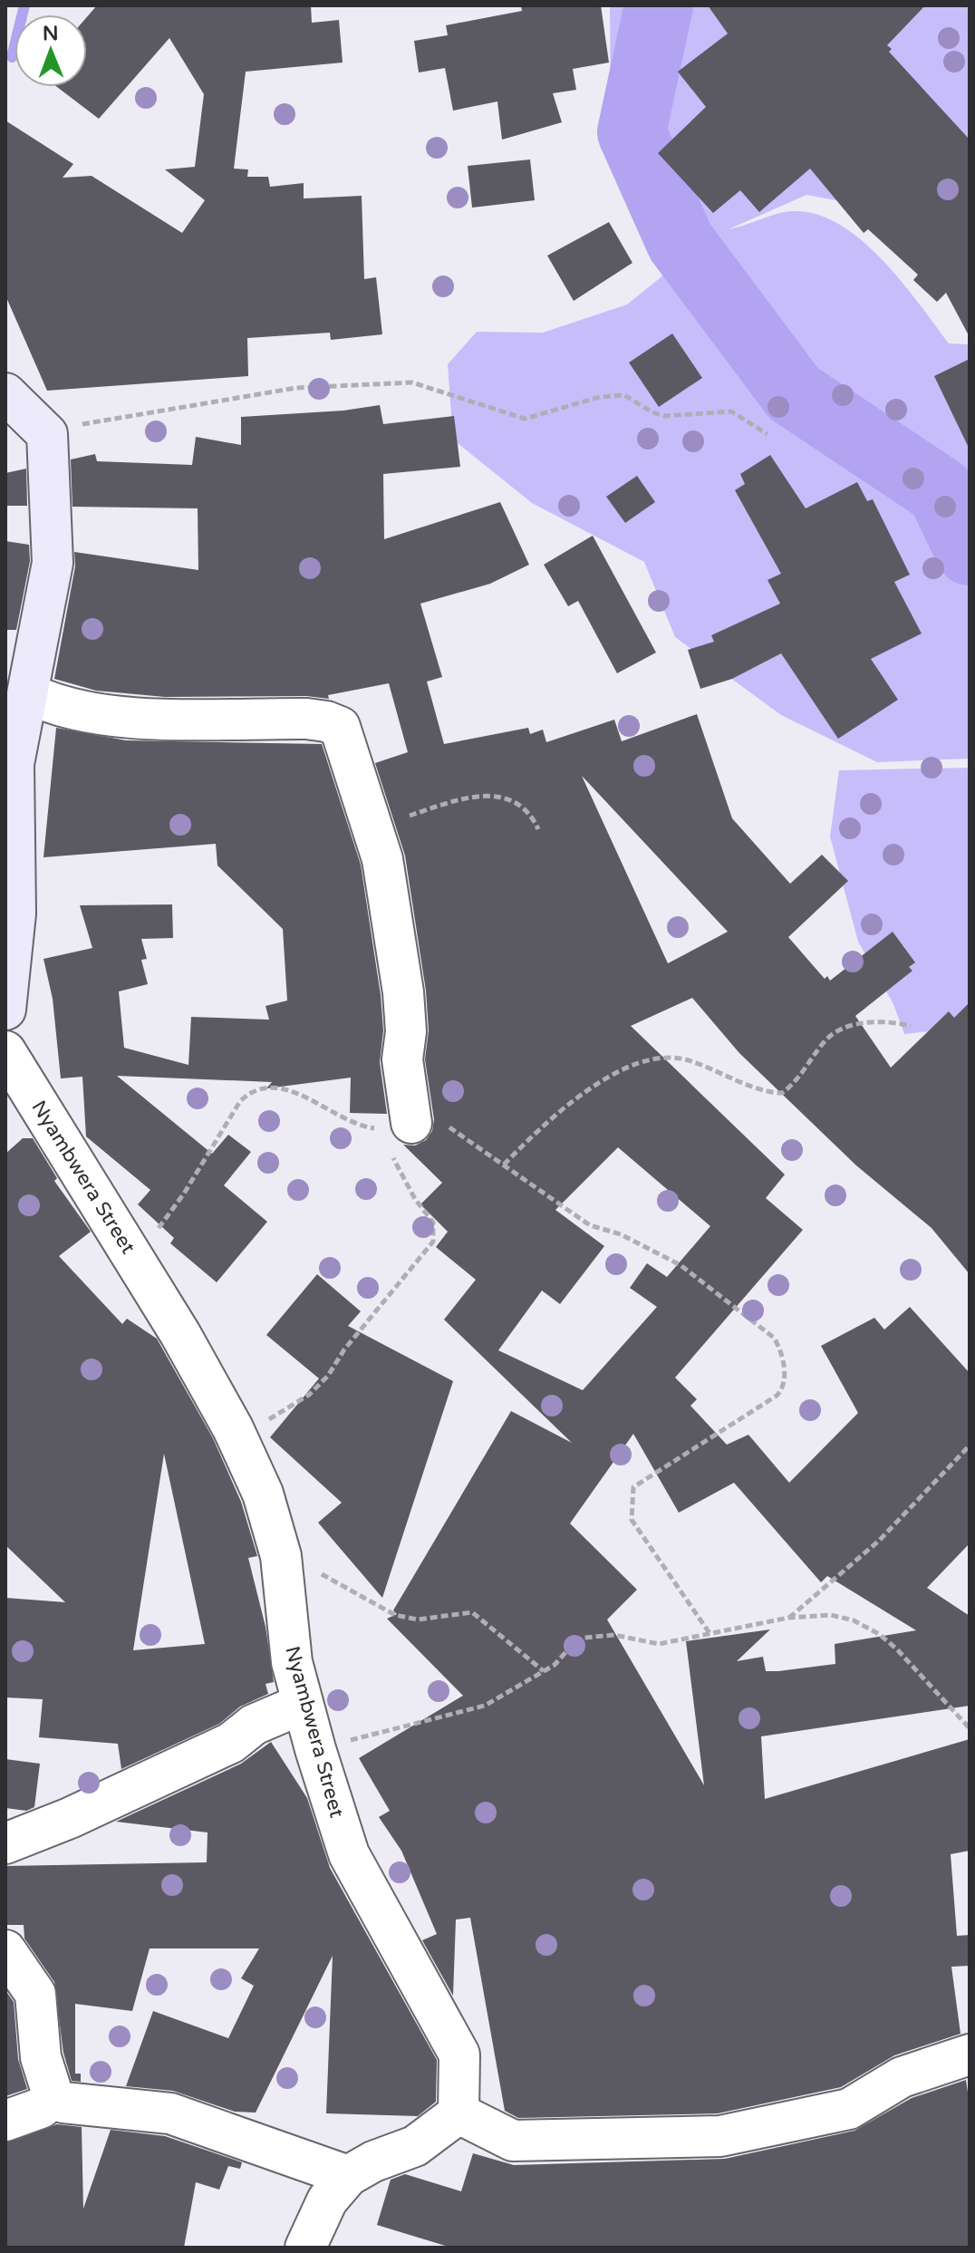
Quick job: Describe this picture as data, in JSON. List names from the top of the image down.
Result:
{
  "streets": {
    "street": ["Nyambwera Street"]
  },
  "north": "top"
}
